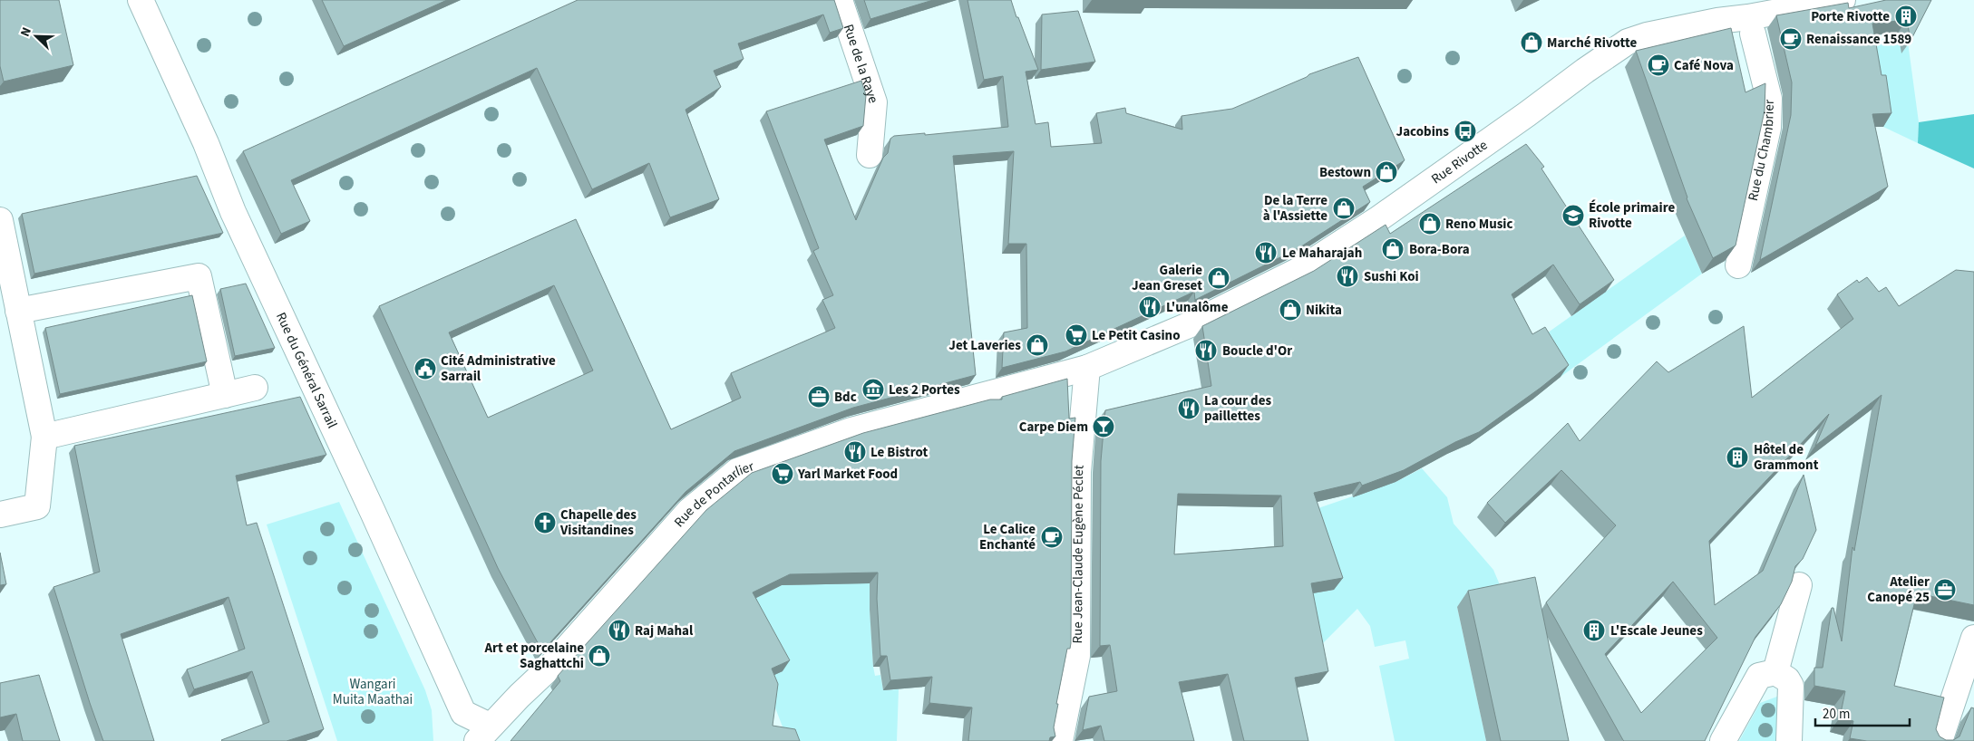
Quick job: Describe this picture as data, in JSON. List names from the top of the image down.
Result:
{
  "streets": {
    "street": [
      "Rue de la Raye",
      "Rue du Chambrier",
      "Rue Rivotte",
      "Rue du Général Sarrail",
      "Rue de Pontarlier",
      "Rue Jean-Claude Eugène Péclet"
    ]
  },
  "crossings": [
    ["Rue Rivotte", "Rue de Pontarlier"],
    ["Rue Rivotte", "Rue Jean-Claude Eugène Péclet"],
    ["Rue du Général Sarrail", "Rue de Pontarlier"],
    ["Rue de Pontarlier", "Rue Jean-Claude Eugène Péclet"]
  ],
  "parks": ["Wangari Muita Maathai"],
  "places": {
    "building": ["Porte Rivotte", "Hôtel de Grammont", "L'Escale Jeunes"],
    "cafe": ["Renaissance 1589", "Café Nova", "Le Calice Enchanté"],
    "shop": [
      "Marché Rivotte",
      "Bestown",
      "De la Terre à l'Assiette",
      "Reno Music",
      "Bora-Bora",
      "Galerie Jean Greset",
      "Nikita",
      "Jet Laveries",
      "Art et porcelaine Saghattchi"
    ],
    "bus stop": ["Jacobins"],
    "school or university": ["École primaire Rivotte"],
    "restaurant": [
      "Le Maharajah",
      "Sushi Koi",
      "L'unalôme",
      "Boucle d'Or",
      "La cour des paillettes",
      "Le Bistrot",
      "Raj Mahal"
    ],
    "supermarket": ["Le Petit Casino", "Yarl Market Food"],
    "public building": ["Cité Administrative Sarrail"],
    "museum": ["Les 2 Portes"],
    "office": ["Bdc", "Atelier Canopé 25"],
    "bar": ["Carpe Diem"],
    "church": ["Chapelle des Visitandines"]
  },
  "scale_bar": "20 m",
  "north": "top left"
}
